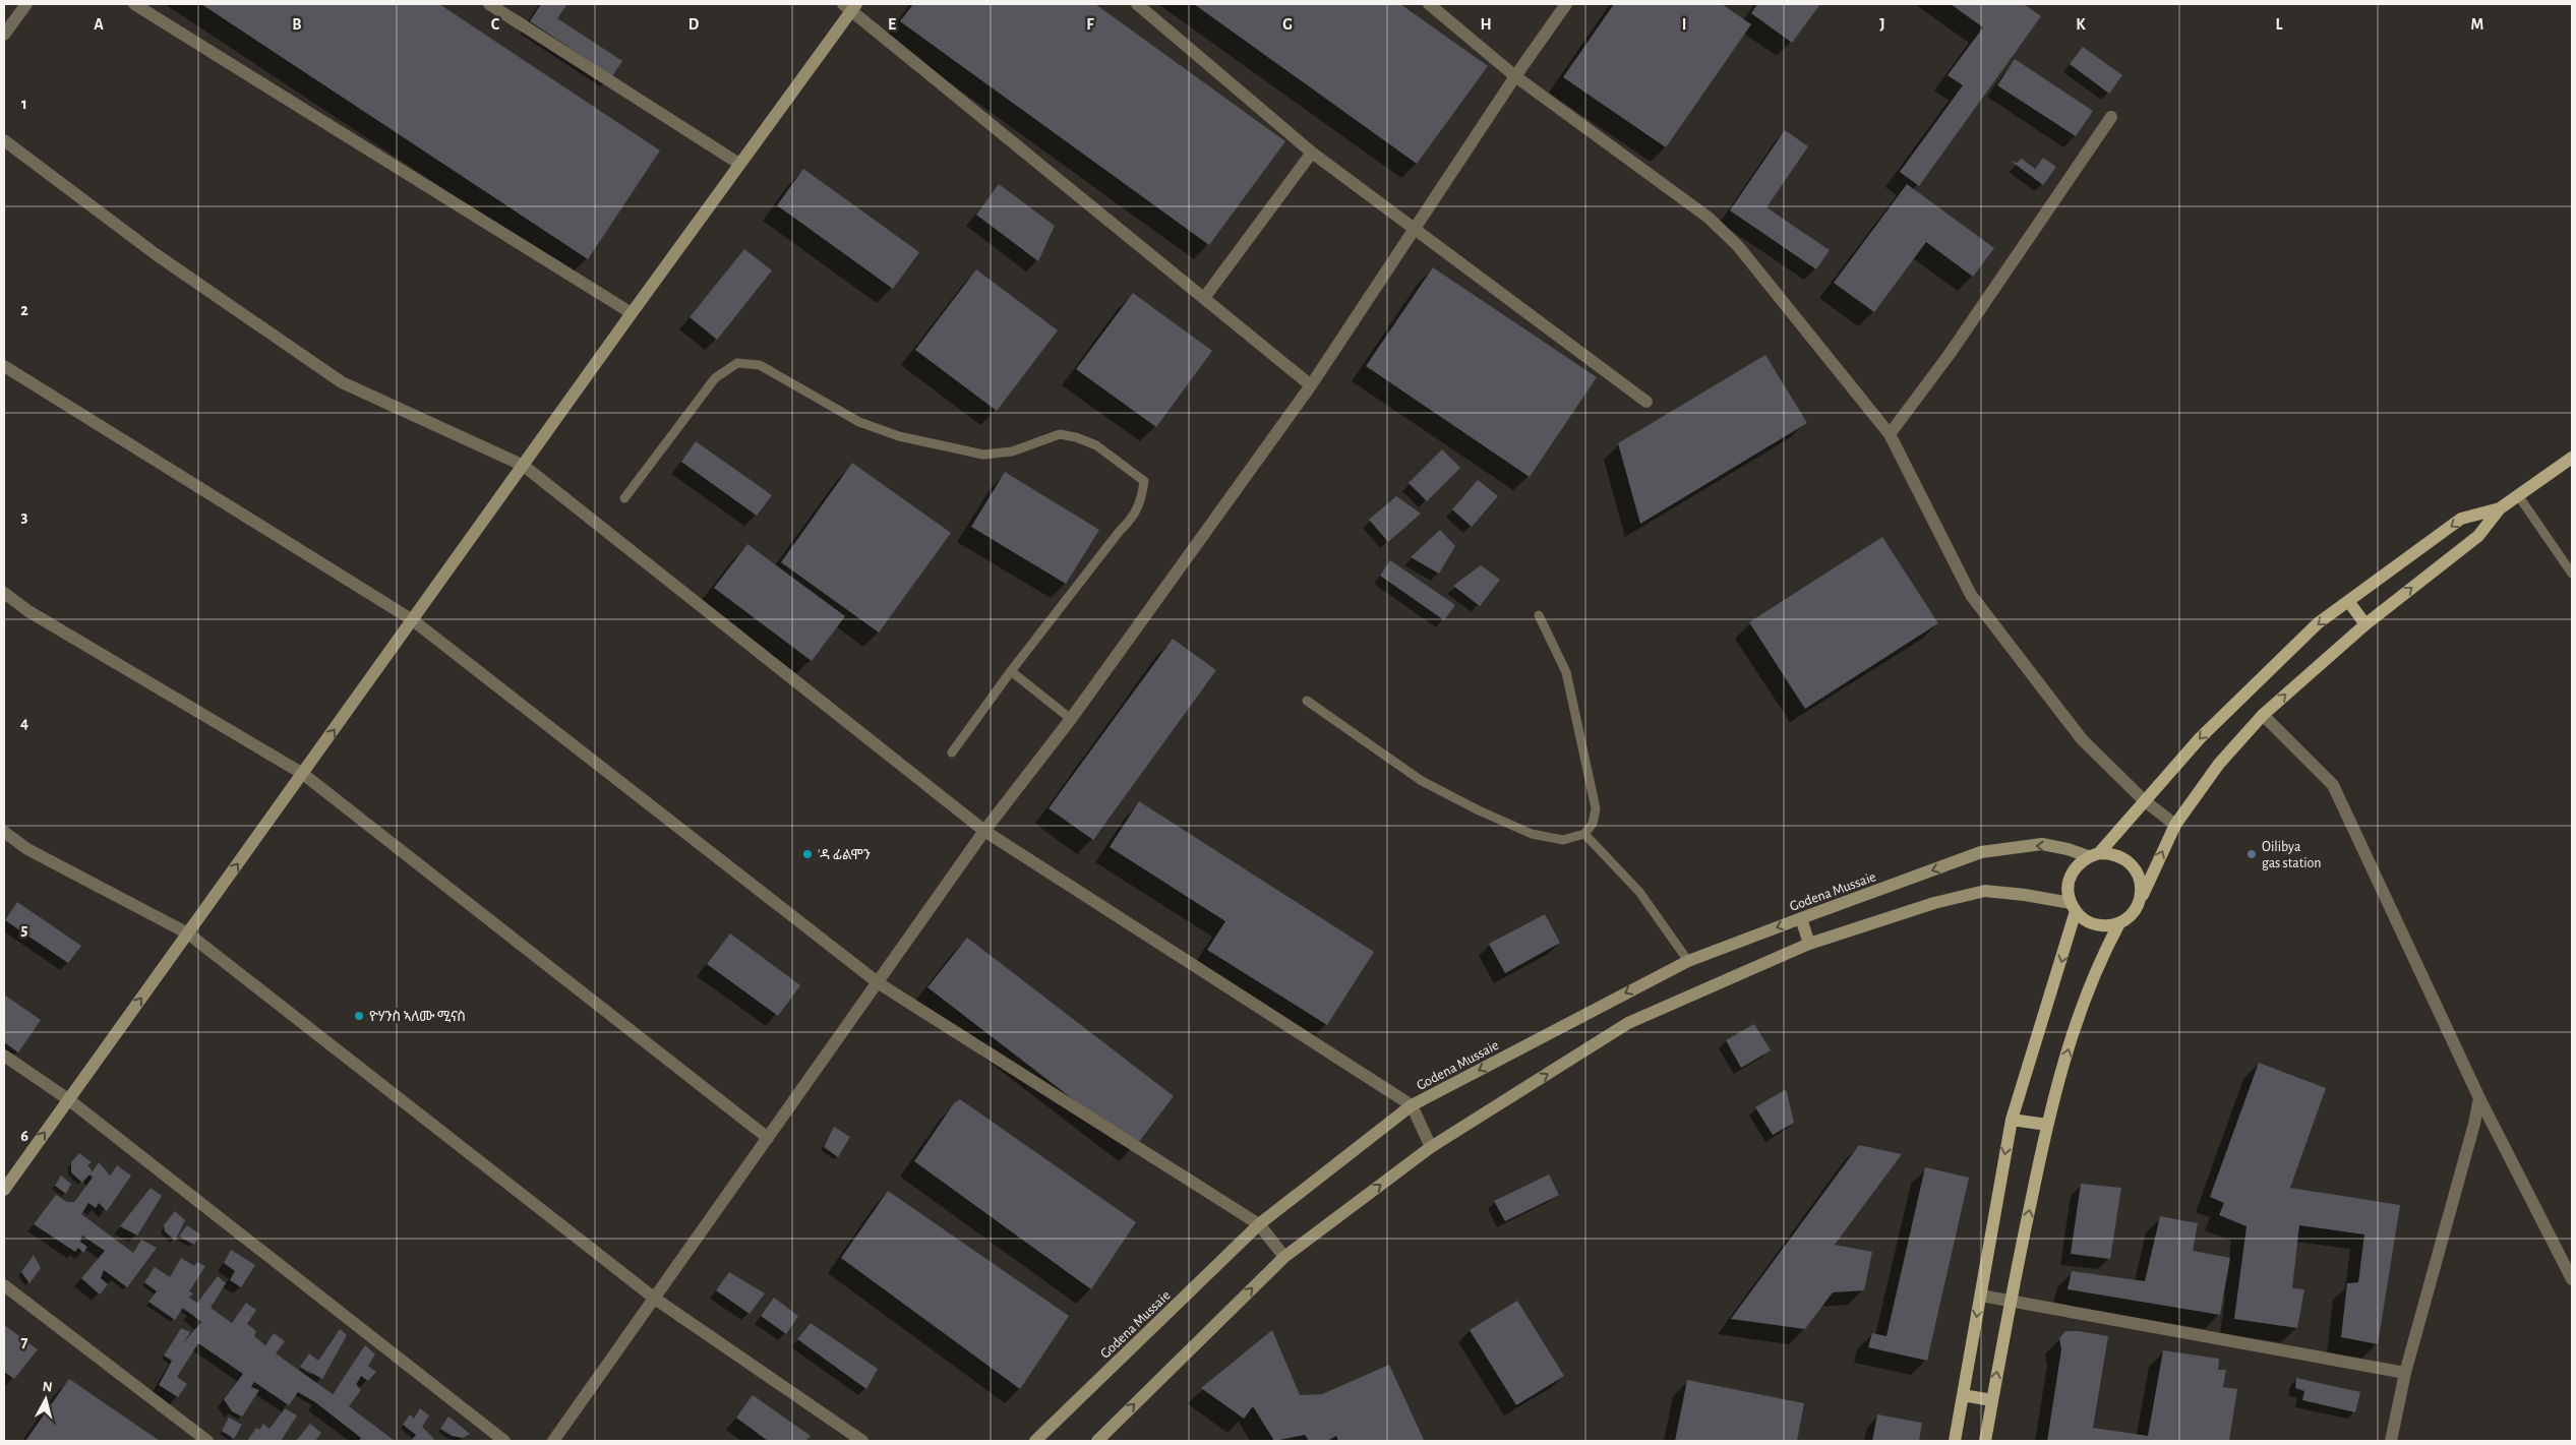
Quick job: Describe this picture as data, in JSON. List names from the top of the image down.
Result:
{
  "streets": {
    "street": ["Godena Mussaie"]
  },
  "places": ["'ዳ ፊልሞን", "Oilibya gas station", "ዮሃንስ ኣለሙ ሚናስ"],
  "north": "top",
  "grid": {
    "columns": [
      "A",
      "B",
      "C",
      "D",
      "E",
      "F",
      "G",
      "H",
      "I",
      "J",
      "K",
      "L",
      "M"
    ],
    "rows": [
      "1",
      "2",
      "3",
      "4",
      "5",
      "6",
      "7"
    ]
  }
}
